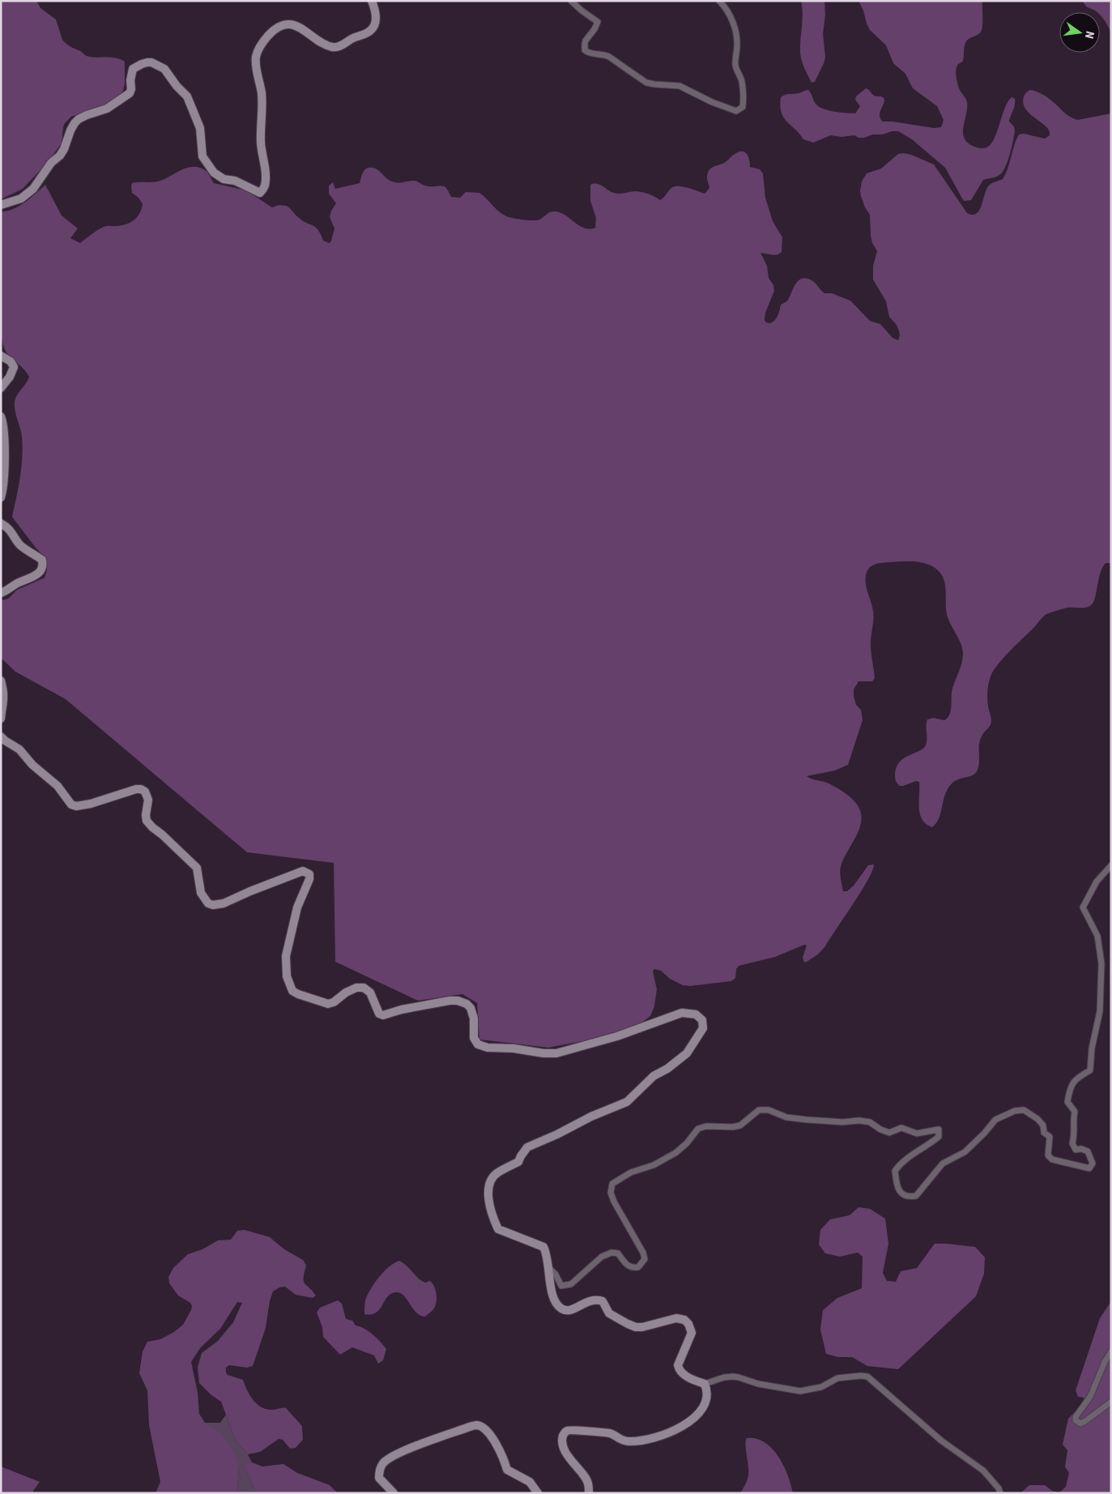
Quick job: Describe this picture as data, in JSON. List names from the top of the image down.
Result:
{
  "north": "right"
}
